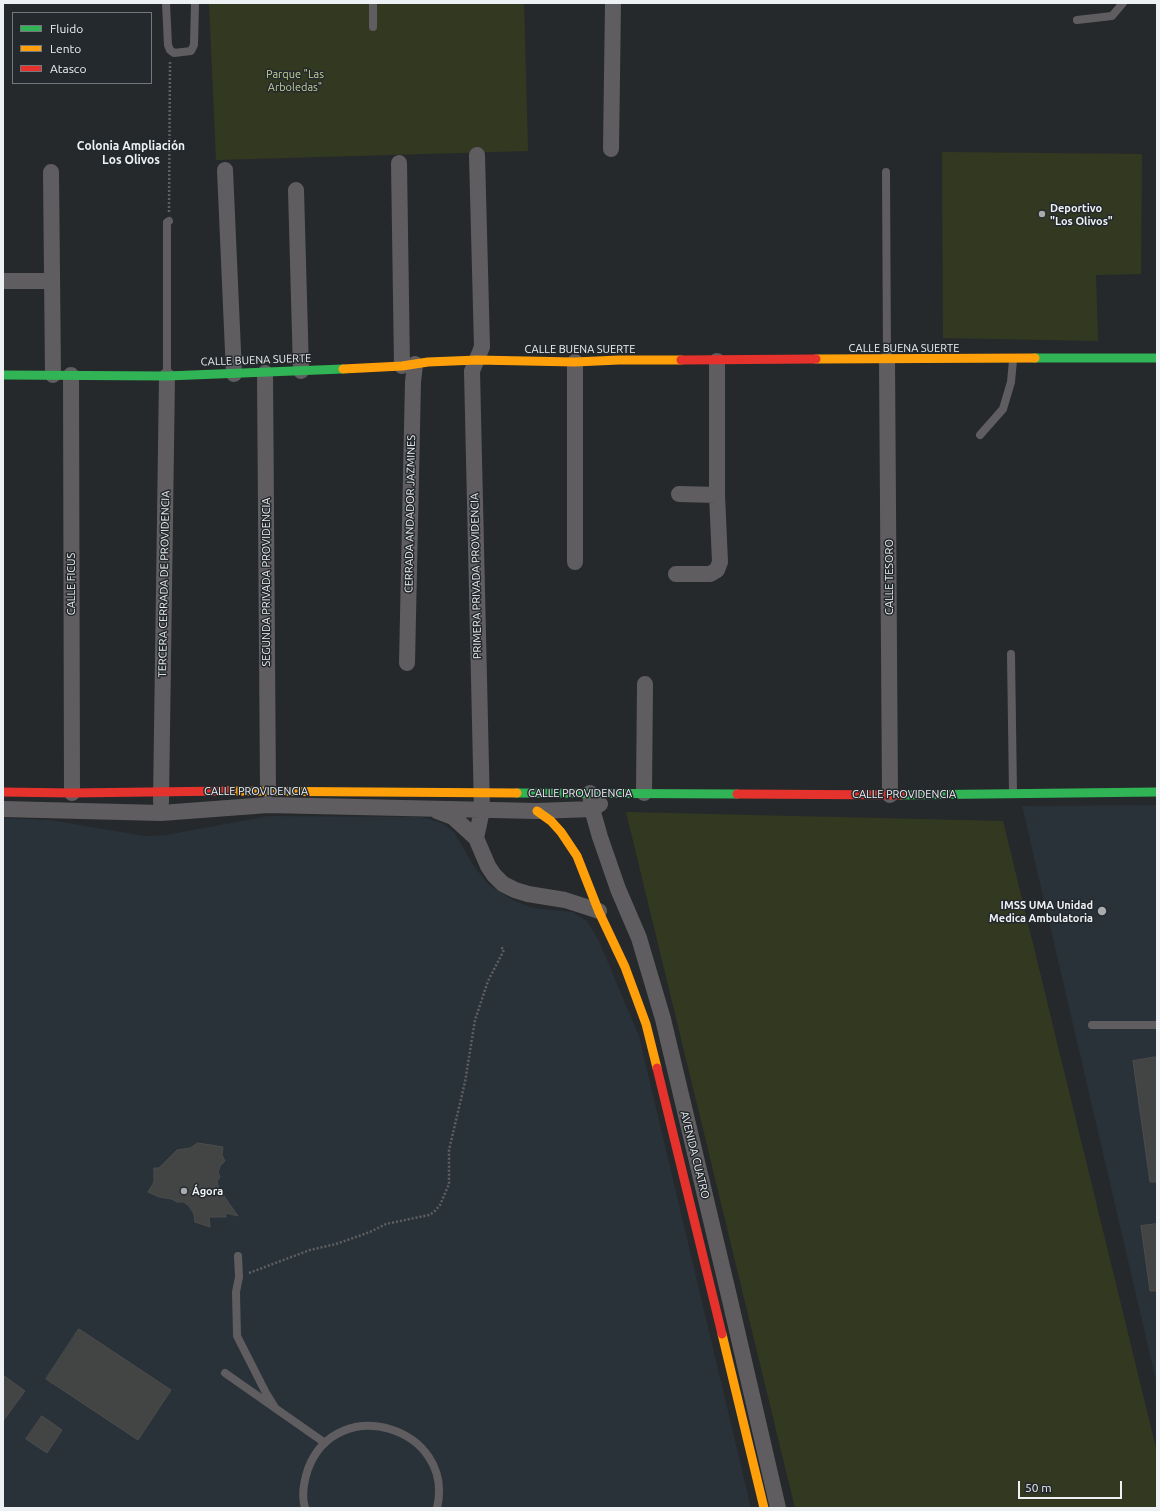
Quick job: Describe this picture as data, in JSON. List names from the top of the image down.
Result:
{
  "streets": {
    "street": [
      "CALLE BUENA SUERTE",
      "CERRADA ANDADOR JAZMINES",
      "PRIMERA PRIVADA PROVIDENCIA",
      "CALLE TESORO",
      "SEGUNDA PRIVADA PROVIDENCIA",
      "CALLE FICUS",
      "TERCERA CERRADA DE PROVIDENCIA",
      "CALLE PROVIDENCIA",
      "AVENIDA CUATRO"
    ]
  },
  "crossings": [
    ["CALLE BUENA SUERTE", "CERRADA ANDADOR JAZMINES"],
    ["CALLE BUENA SUERTE", "PRIMERA PRIVADA PROVIDENCIA"],
    ["CALLE BUENA SUERTE", "CALLE TESORO"],
    ["CALLE BUENA SUERTE", "SEGUNDA PRIVADA PROVIDENCIA"],
    ["CALLE BUENA SUERTE", "CALLE FICUS"],
    ["CALLE BUENA SUERTE", "TERCERA CERRADA DE PROVIDENCIA"],
    ["PRIMERA PRIVADA PROVIDENCIA", "CALLE PROVIDENCIA"],
    ["CALLE TESORO", "CALLE PROVIDENCIA"],
    ["SEGUNDA PRIVADA PROVIDENCIA", "CALLE PROVIDENCIA"],
    ["CALLE FICUS", "CALLE PROVIDENCIA"],
    ["TERCERA CERRADA DE PROVIDENCIA", "CALLE PROVIDENCIA"],
    ["CALLE PROVIDENCIA", "AVENIDA CUATRO"]
  ],
  "districts": ["Colonia Ampliación Los Olivos"],
  "parks": ["Parque \"Las Arboledas\""],
  "places": ["Deportivo \"Los Olivos\"", "IMSS UMA Unidad Medica Ambulatoria", "Ágora"],
  "legend": ["Fluido", "Lento", "Atasco"],
  "scale_bar": "50 m"
}
